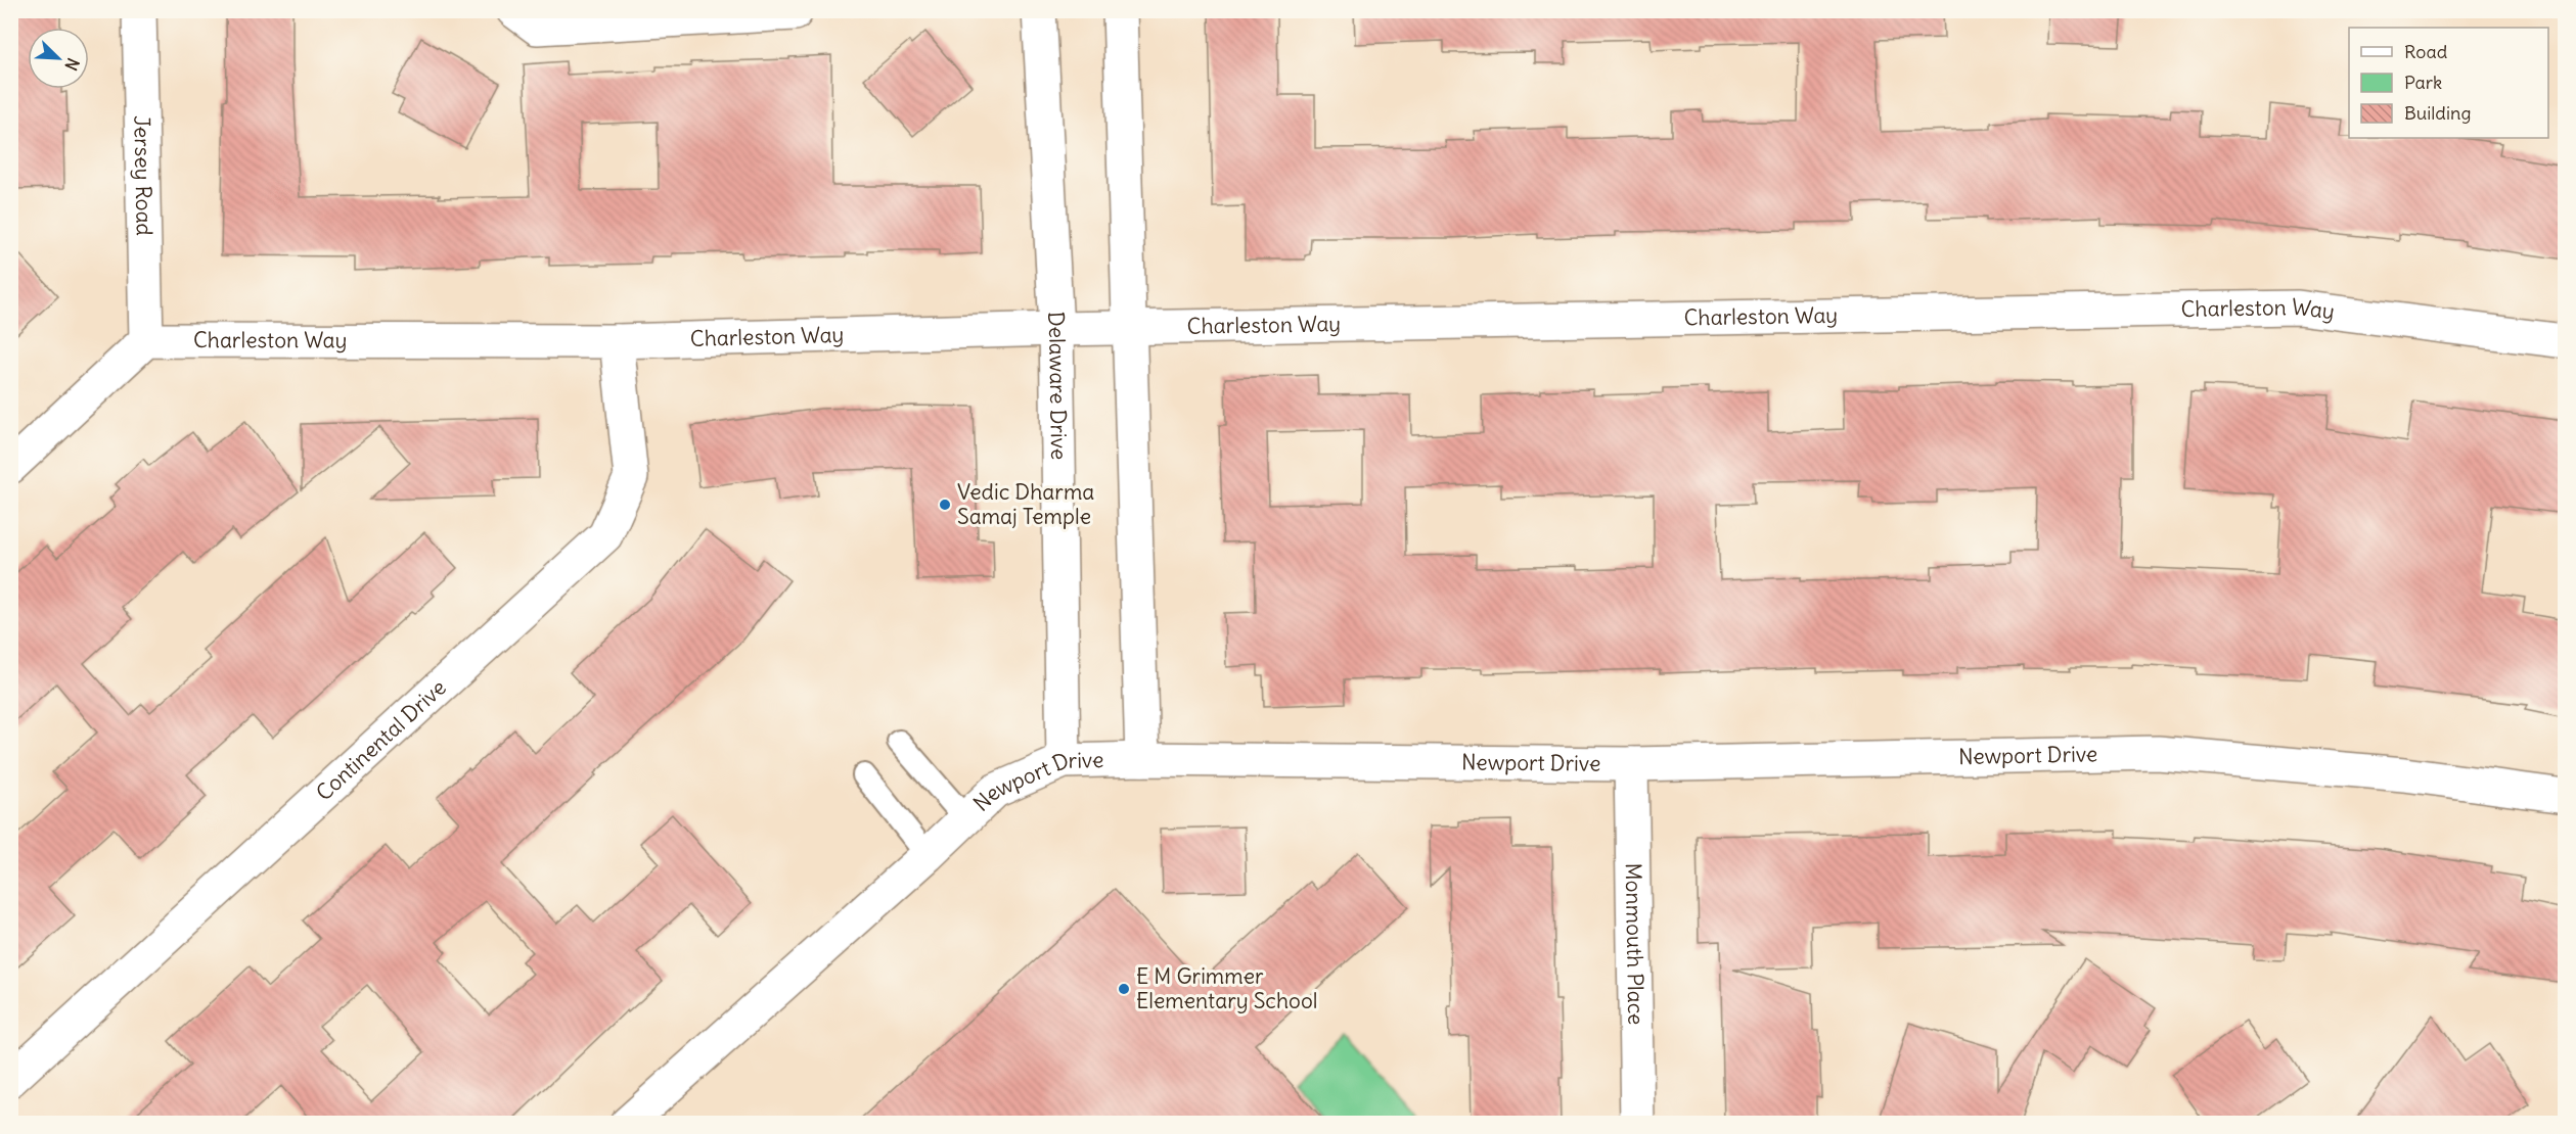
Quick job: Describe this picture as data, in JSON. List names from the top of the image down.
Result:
{
  "streets": {
    "street": [
      "Jersey Road",
      "Charleston Way",
      "Delaware Drive",
      "Continental Drive",
      "Newport Drive",
      "Monmouth Place"
    ]
  },
  "crossings": [
    ["Jersey Road", "Charleston Way"],
    ["Charleston Way", "Delaware Drive"],
    ["Charleston Way", "Continental Drive"],
    ["Delaware Drive", "Newport Drive"],
    ["Newport Drive", "Monmouth Place"]
  ],
  "places": ["Vedic Dharma Samaj Temple", "E M Grimmer Elementary School"],
  "legend": ["Road", "Park", "Building"],
  "north": "bottom right"
}
